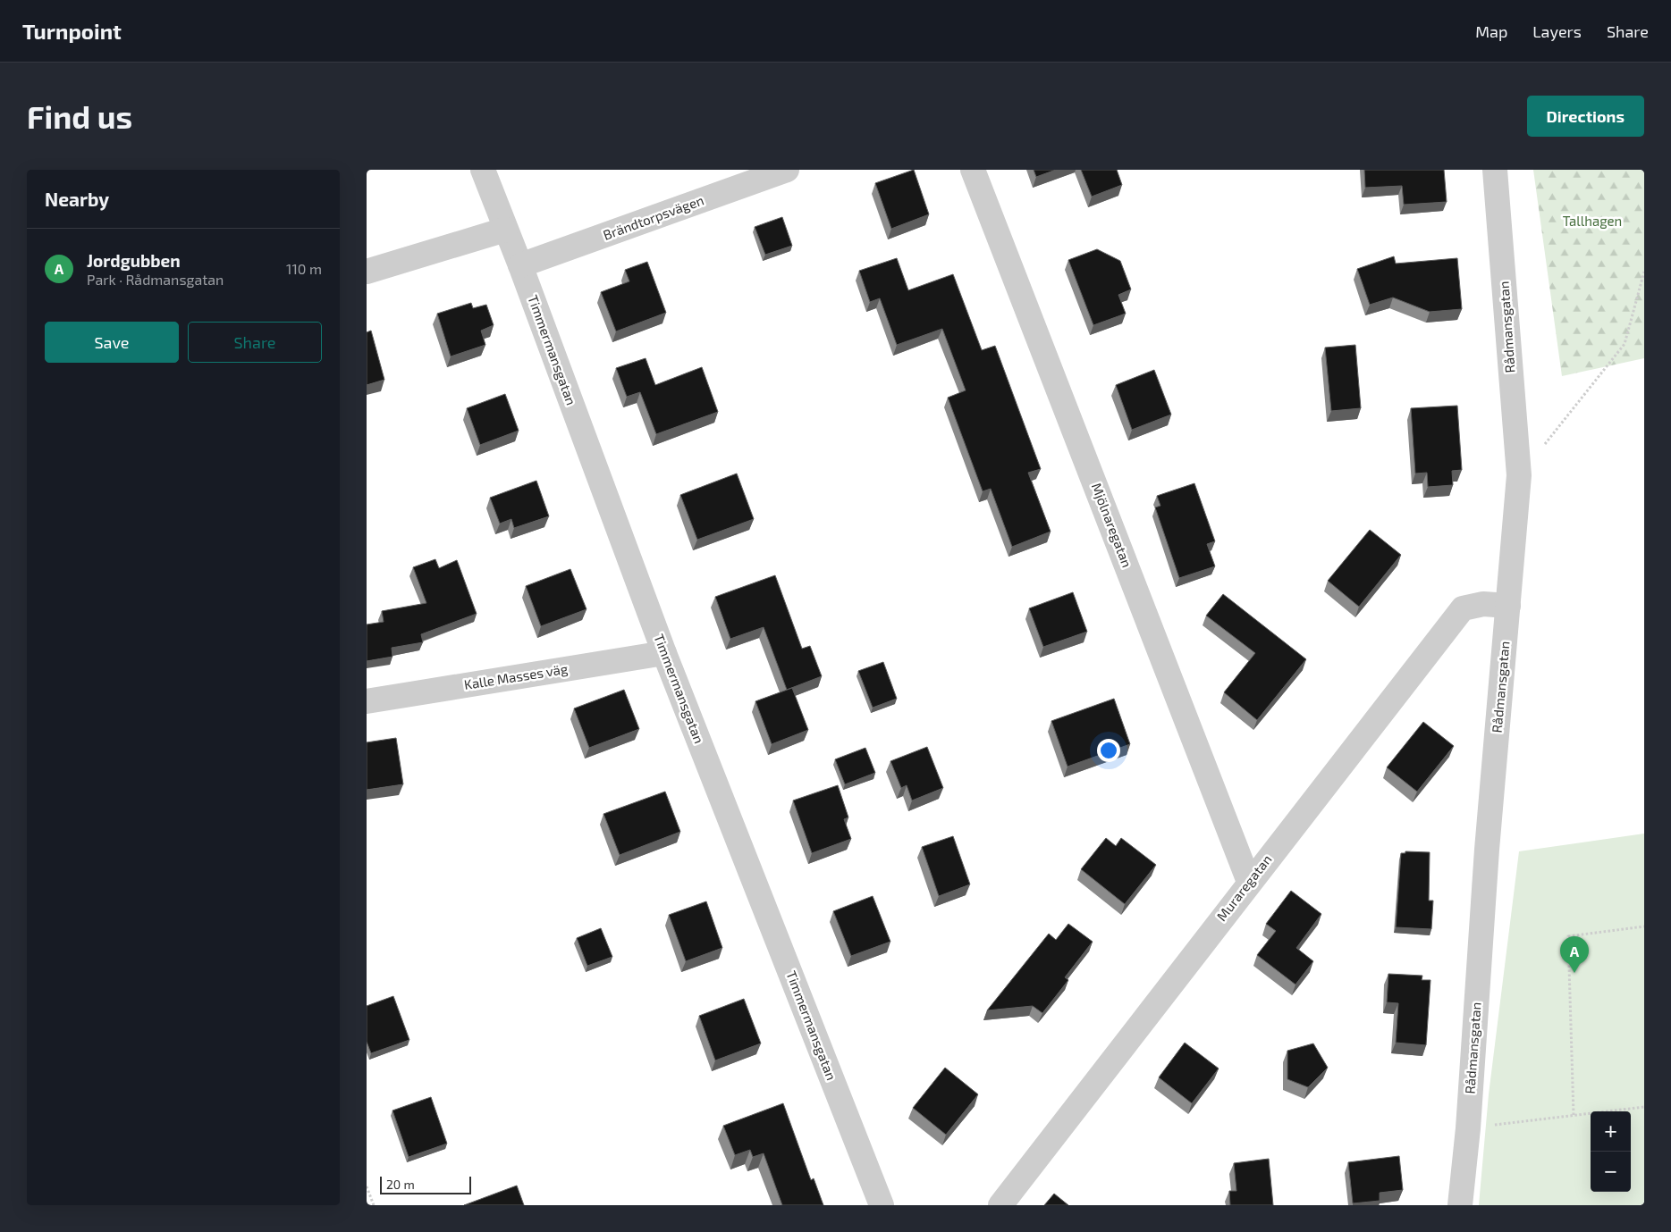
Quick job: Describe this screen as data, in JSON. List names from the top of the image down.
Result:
{
  "streets": {
    "street": [
      "Brändtorpsvägen",
      "Rådmansgatan",
      "Timmermansgatan",
      "Mjölnaregatan",
      "Kalle Masses väg",
      "Muraregatan"
    ]
  },
  "crossings": [
    ["Brändtorpsvägen", "Timmermansgatan"],
    ["Rådmansgatan", "Muraregatan"],
    ["Timmermansgatan", "Kalle Masses väg"],
    ["Mjölnaregatan", "Muraregatan"]
  ],
  "parks": ["Tallhagen"],
  "scale_bar": "20 m",
  "page": {
    "header": "Turnpoint",
    "nav": ["Map", "Layers", "Share"],
    "buttons": [
      "Directions",
      ["Save", "Share"]
    ],
    "title": "Find us",
    "heading": "Nearby",
    "list": [
      {
        "mark": "A",
        "name": "Jordgubben",
        "note": "Park · Rådmansgatan",
        "value": "110 m"
      }
    ],
    "pins": "A",
    "map_buttons": ["+", "−"],
    "scale": "20 m"
  }
}
